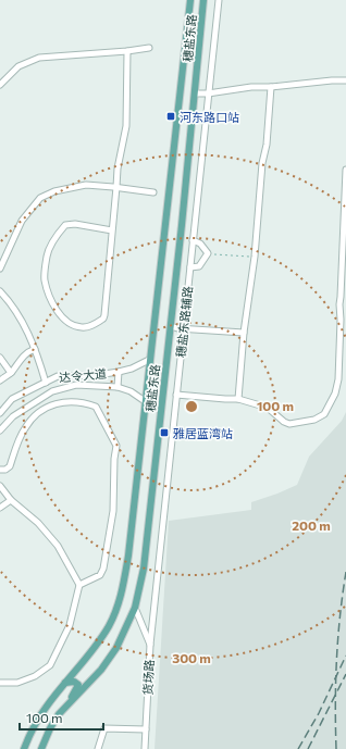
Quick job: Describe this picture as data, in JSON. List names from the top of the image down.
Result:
{
  "streets": {
    "main road": ["穗盐东路"],
    "street": ["穗盐东路辅路", "达令大道", "货场路"]
  },
  "crossings": [
    ["穗盐东路", "达令大道"],
    ["穗盐东路", "货场路"],
    ["穗盐东路辅路", "货场路"]
  ],
  "places": {
    "transit": ["河东路口站", "雅居蓝湾站"]
  },
  "scale_bar": "100 m",
  "rings": ["100 m", "200 m", "300 m"]
}
